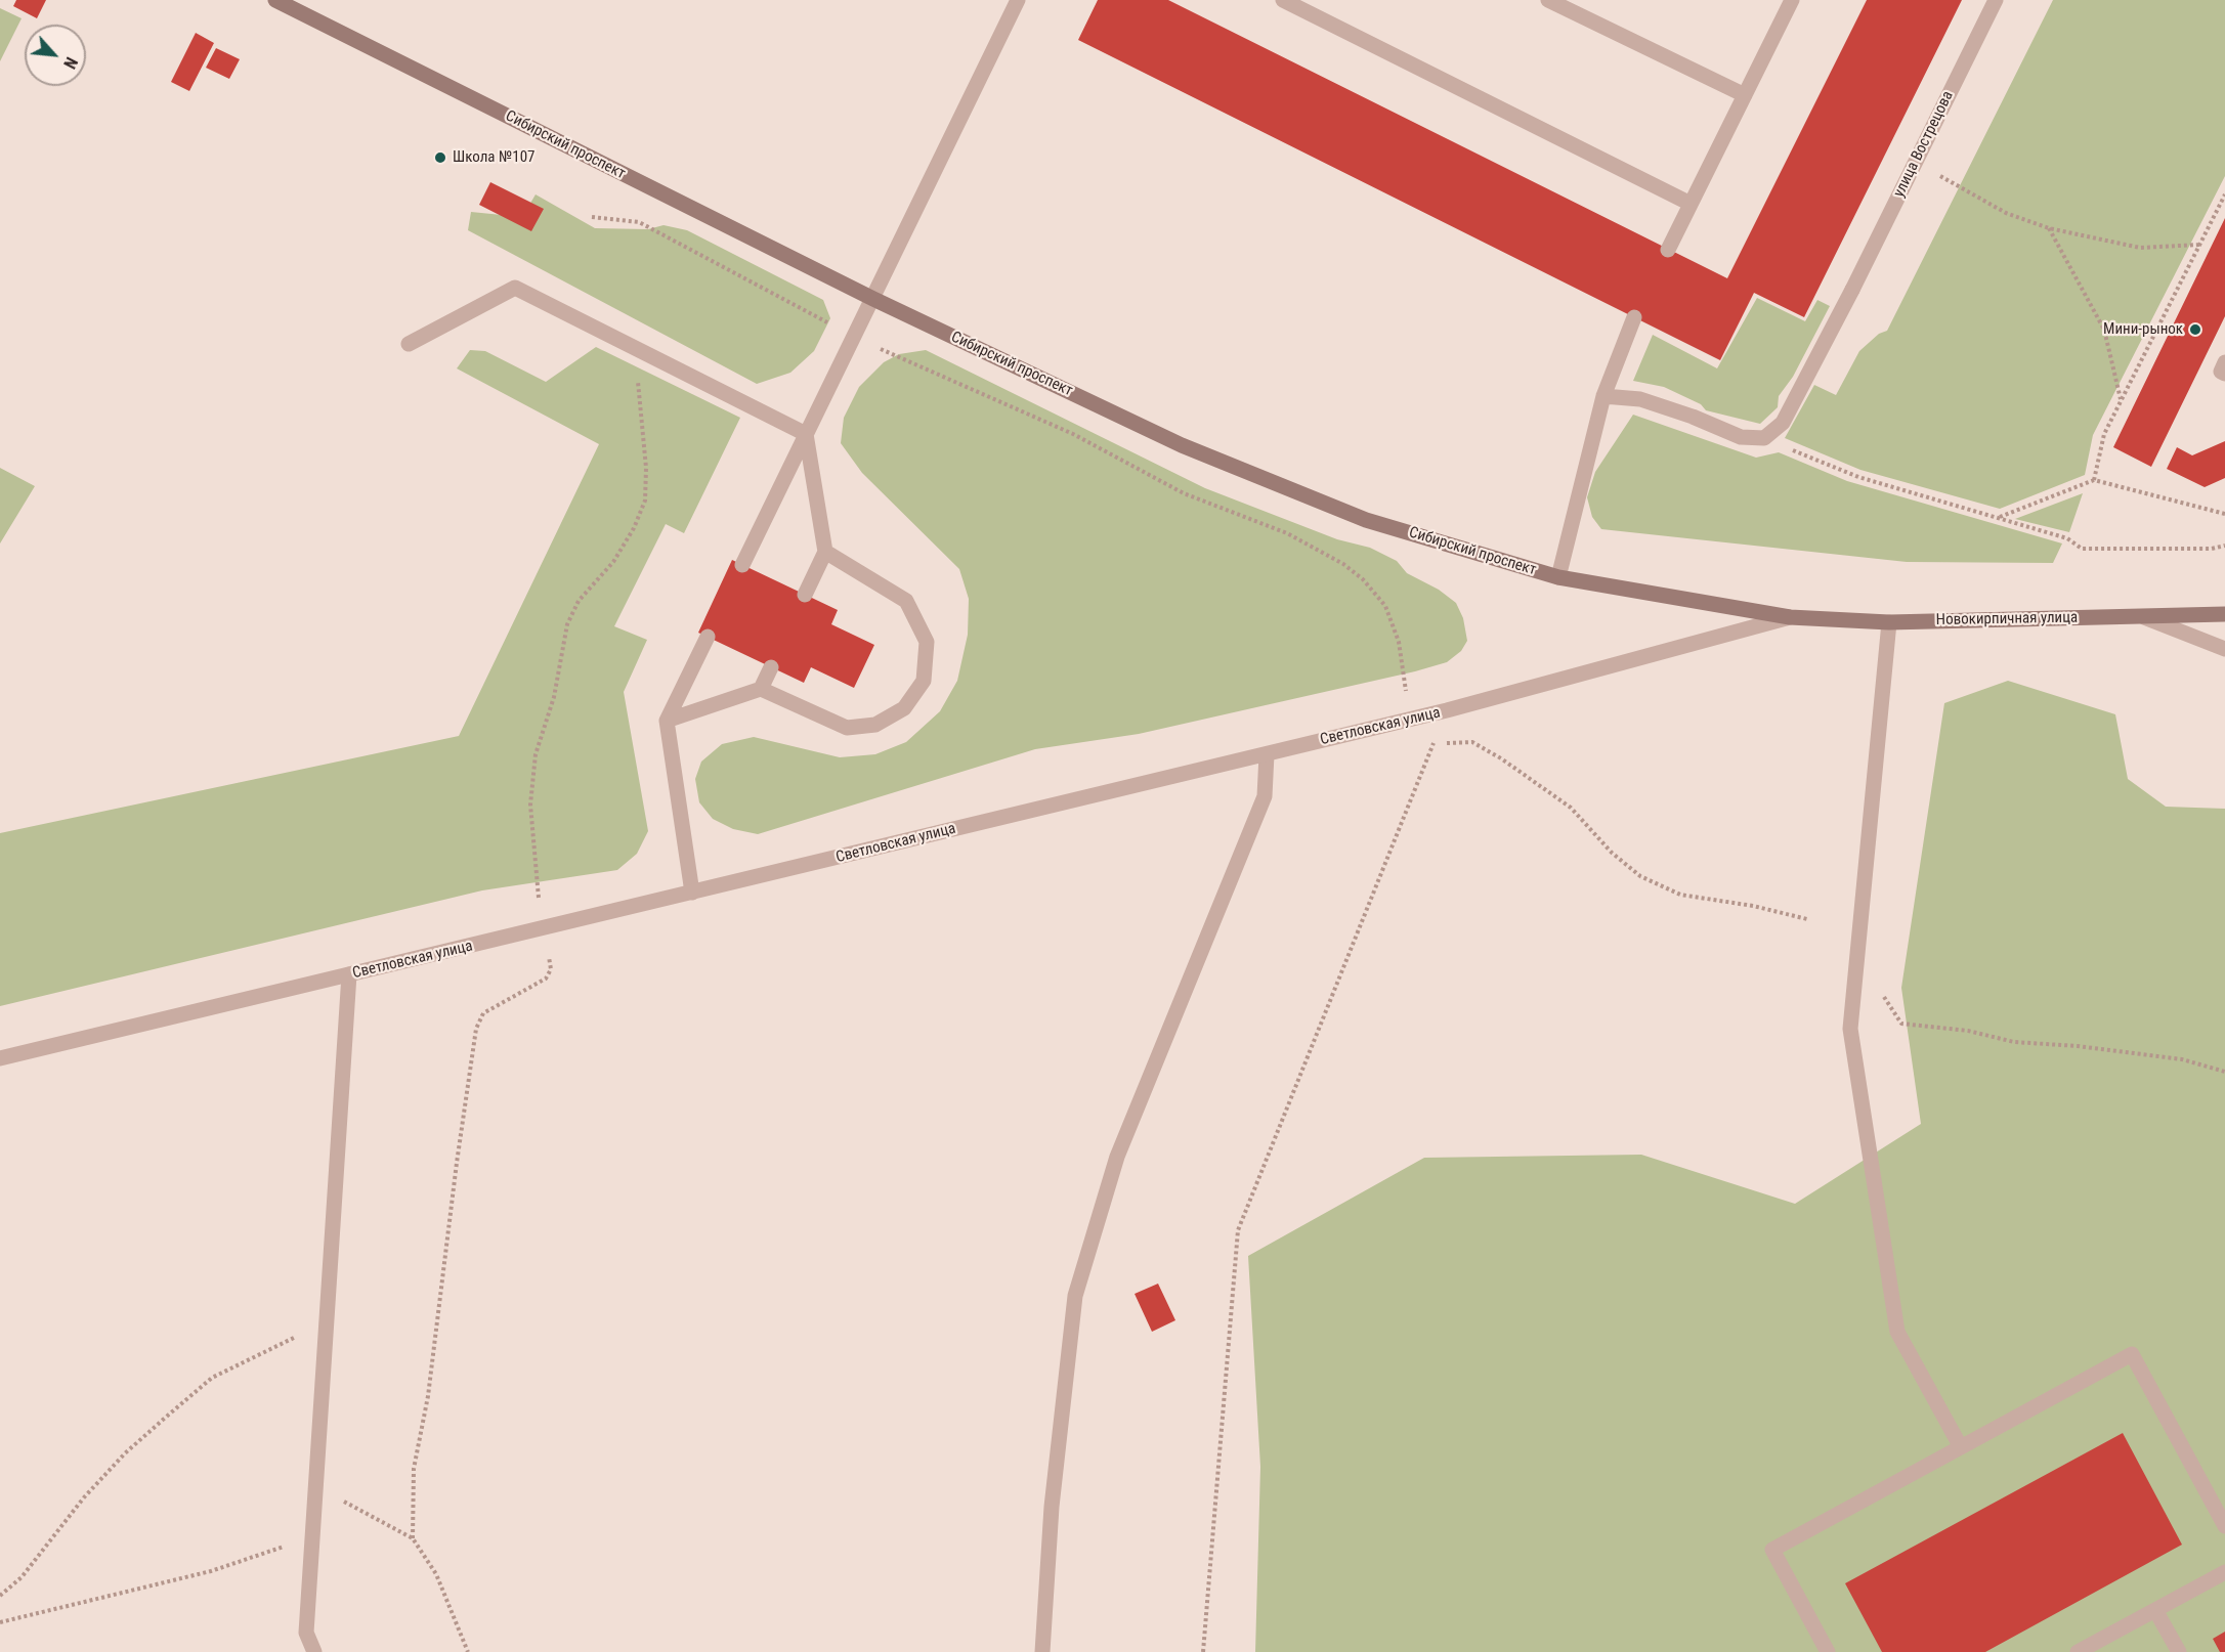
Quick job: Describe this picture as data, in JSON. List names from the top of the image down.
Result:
{
  "streets": {
    "main road": ["Сибирский проспект", "Новокирпичная улица"],
    "street": ["улица Вострецова", "Светловская улица"]
  },
  "crossings": [
    ["Сибирский проспект", "Новокирпичная улица"],
    ["Сибирский проспект", "Светловская улица"],
    ["Новокирпичная улица", "Светловская улица"]
  ],
  "places": ["Школа №107", "Мини-рынок"],
  "north": "bottom right"
}
